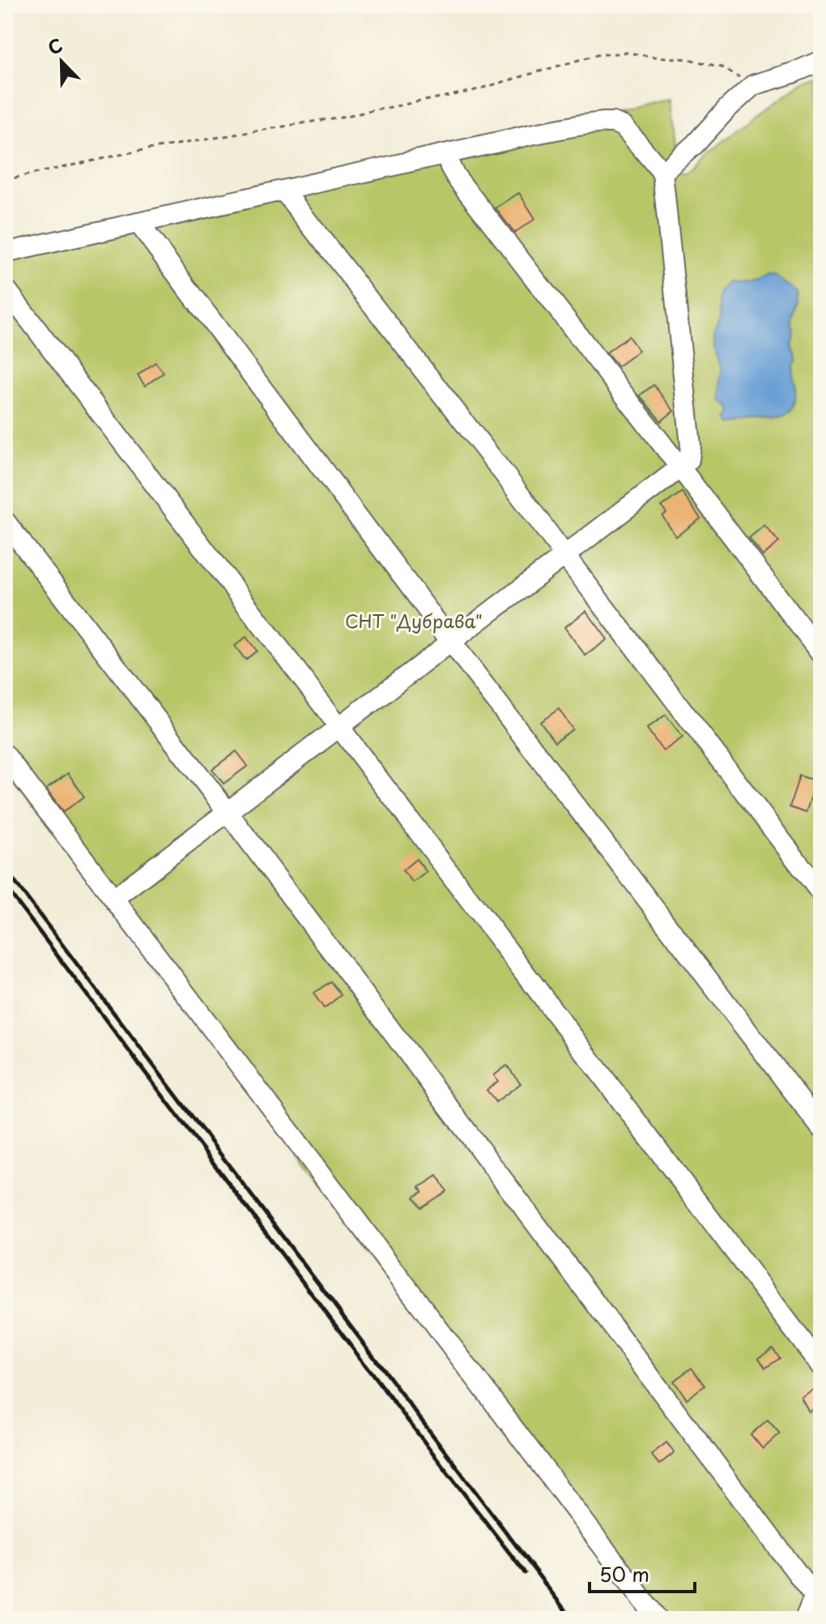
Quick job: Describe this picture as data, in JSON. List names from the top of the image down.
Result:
{
  "parks": ["СНТ \"Дубрава\""],
  "scale_bar": "50 m",
  "north": "top left"
}
